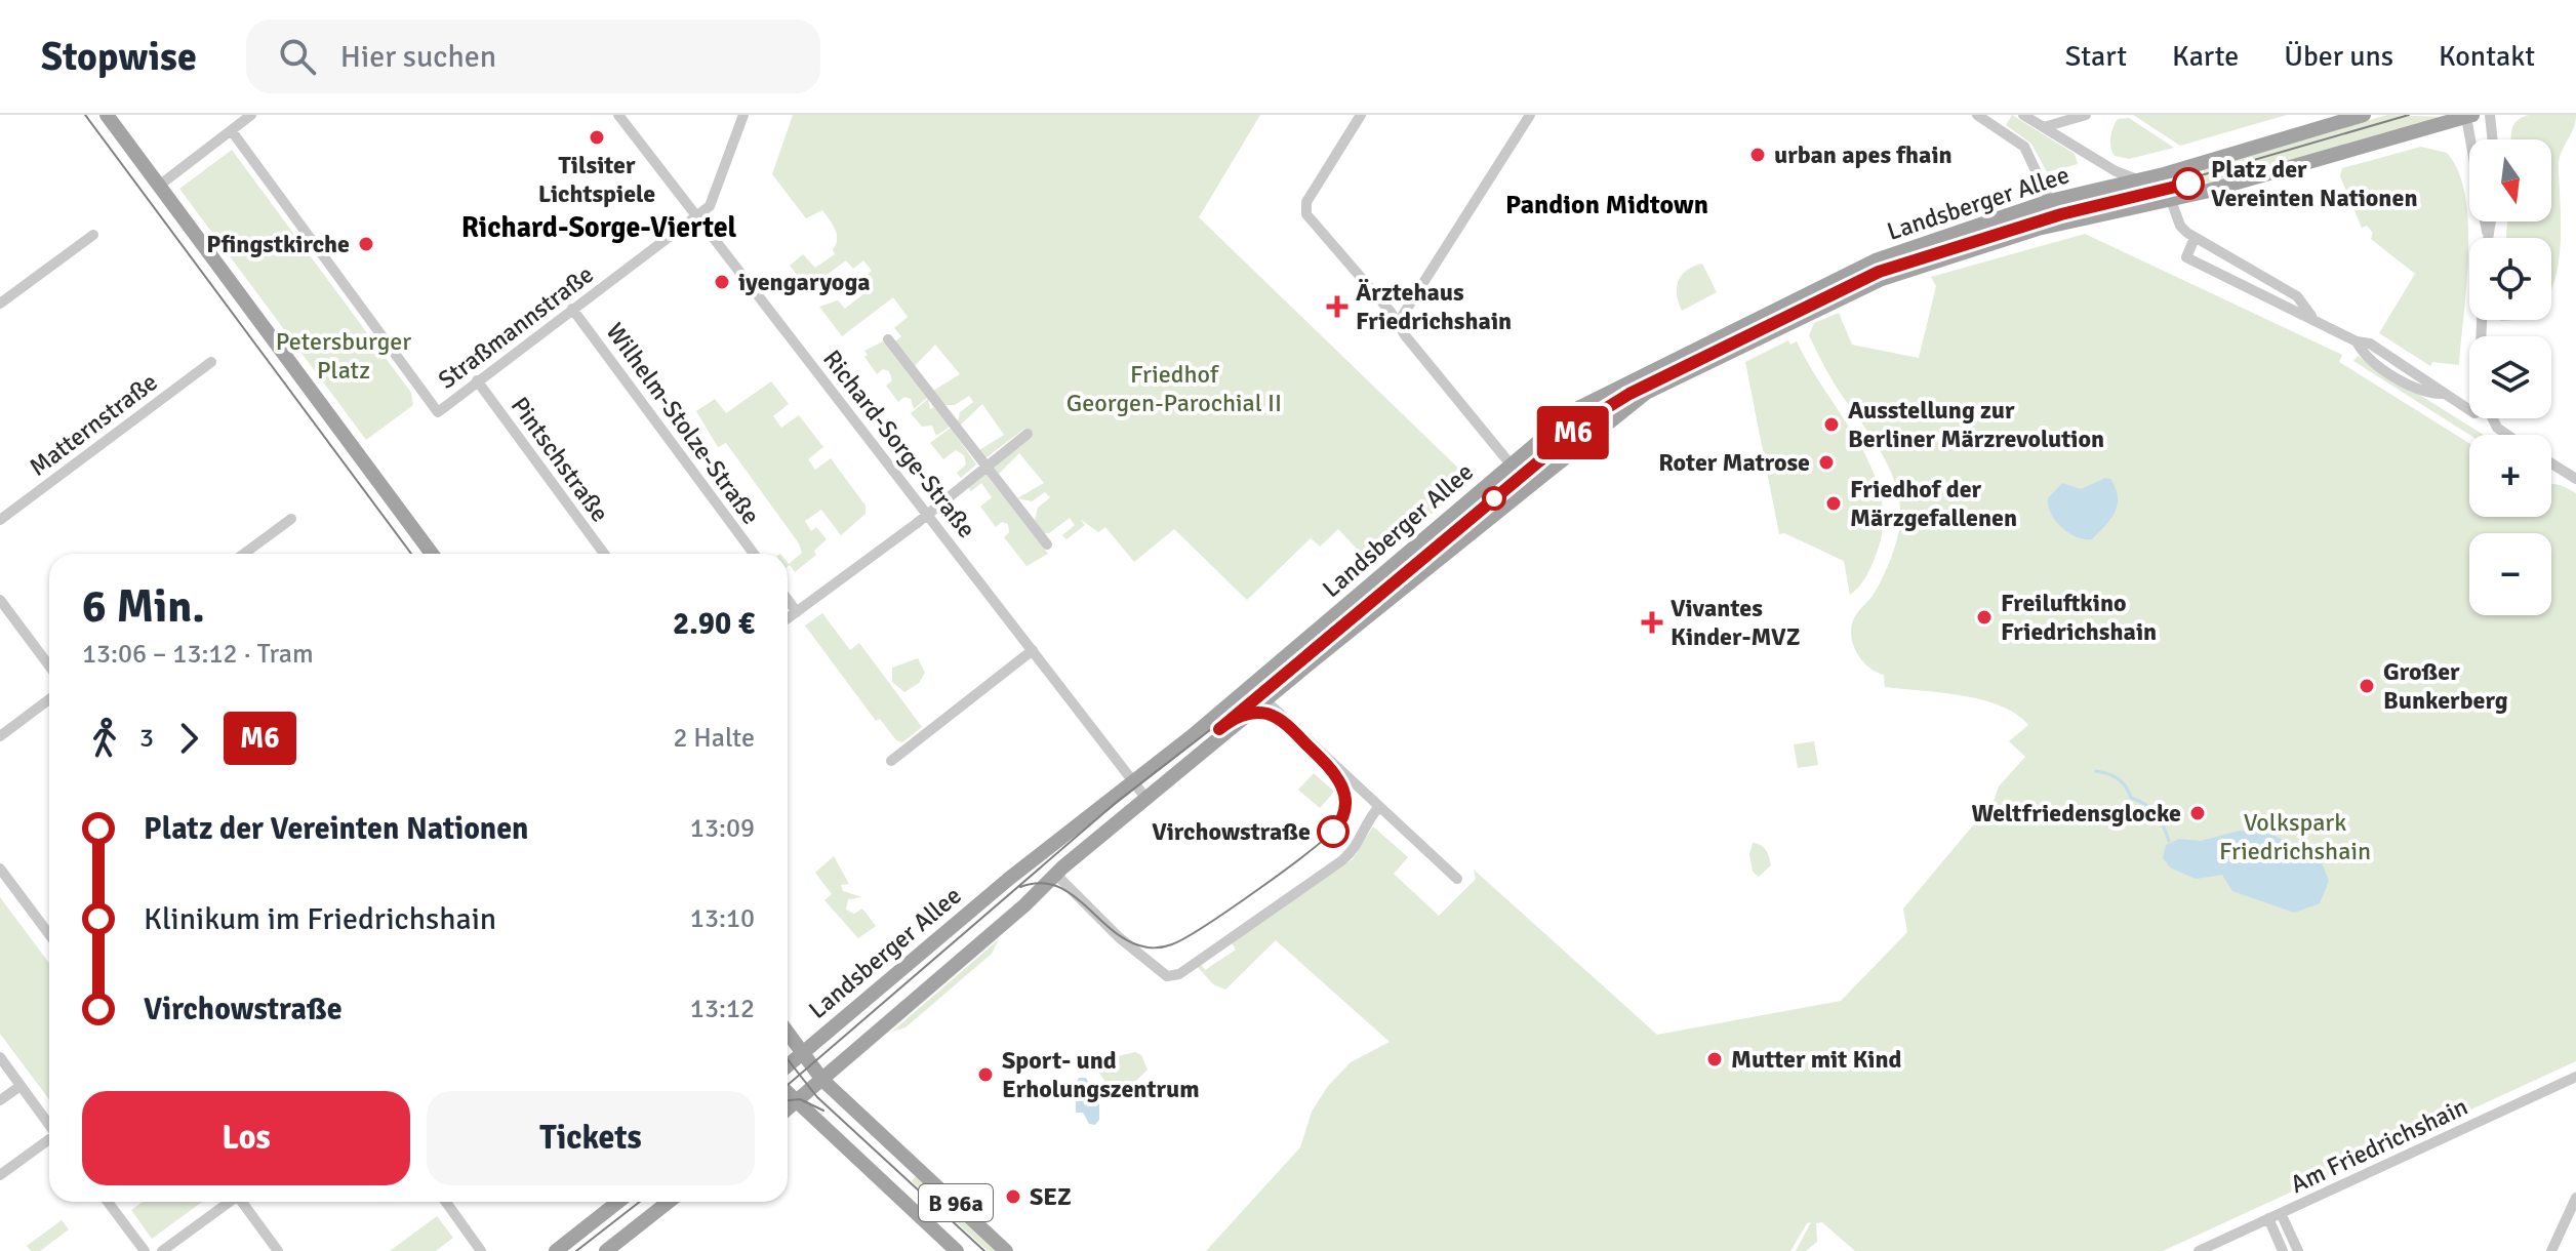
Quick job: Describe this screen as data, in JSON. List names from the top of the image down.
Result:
{
  "streets": {
    "main road": ["Landsberger Allee", "B 96a"],
    "street": [
      "Straßmannstraße",
      "Wilhelm-Stolze-Straße",
      "Matternstraße",
      "Richard-Sorge-Straße",
      "Pintschstraße",
      "Am Friedrichshain"
    ]
  },
  "crossings": [
    ["Landsberger Allee", "Richard-Sorge-Straße"],
    ["Landsberger Allee", "B 96a"],
    ["Straßmannstraße", "Wilhelm-Stolze-Straße"],
    ["Straßmannstraße", "Richard-Sorge-Straße"],
    ["Straßmannstraße", "Pintschstraße"]
  ],
  "districts": ["Pandion Midtown", "Richard-Sorge-Viertel"],
  "parks": ["Petersburger Platz", "Friedhof Georgen-Parochial II", "Volkspark Friedrichshain"],
  "places": {
    "other": [
      "Tilsiter Lichtspiele",
      "urban apes fhain",
      "Platz der Vereinten Nationen",
      "Pfingstkirche",
      "iyengaryoga",
      "Ausstellung zur Berliner Märzrevolution",
      "Roter Matrose",
      "Friedhof der Märzgefallenen",
      "Freiluftkino Friedrichshain",
      "Großer Bunkerberg",
      "Weltfriedensglocke",
      "Virchowstraße",
      "Mutter mit Kind",
      "Sport- und Erholungszentrum",
      "SEZ"
    ],
    "health": ["Ärztehaus Friedrichshain", "Vivantes Kinder-MVZ"]
  },
  "lines": ["tram line M6"],
  "north": "bottom",
  "page": {
    "header": "Stopwise",
    "search": "Hier suchen",
    "nav": [
      "Start",
      "Karte",
      "Über uns",
      "Kontakt"
    ],
    "on_map": "M6",
    "map_buttons": ["+", "−"],
    "heading": ["6 Min.", "13:06 – 13:12 · Tram", "2.90 €"],
    "legs": ["3", "M6", "2 Halte"],
    "list": [
      {
        "name": "Platz der Vereinten Nationen",
        "value": "13:09"
      },
      {
        "name": "Klinikum im Friedrichshain",
        "value": "13:10"
      },
      {
        "name": "Virchowstraße",
        "value": "13:12"
      }
    ],
    "buttons": ["Los", "Tickets"]
  }
}
